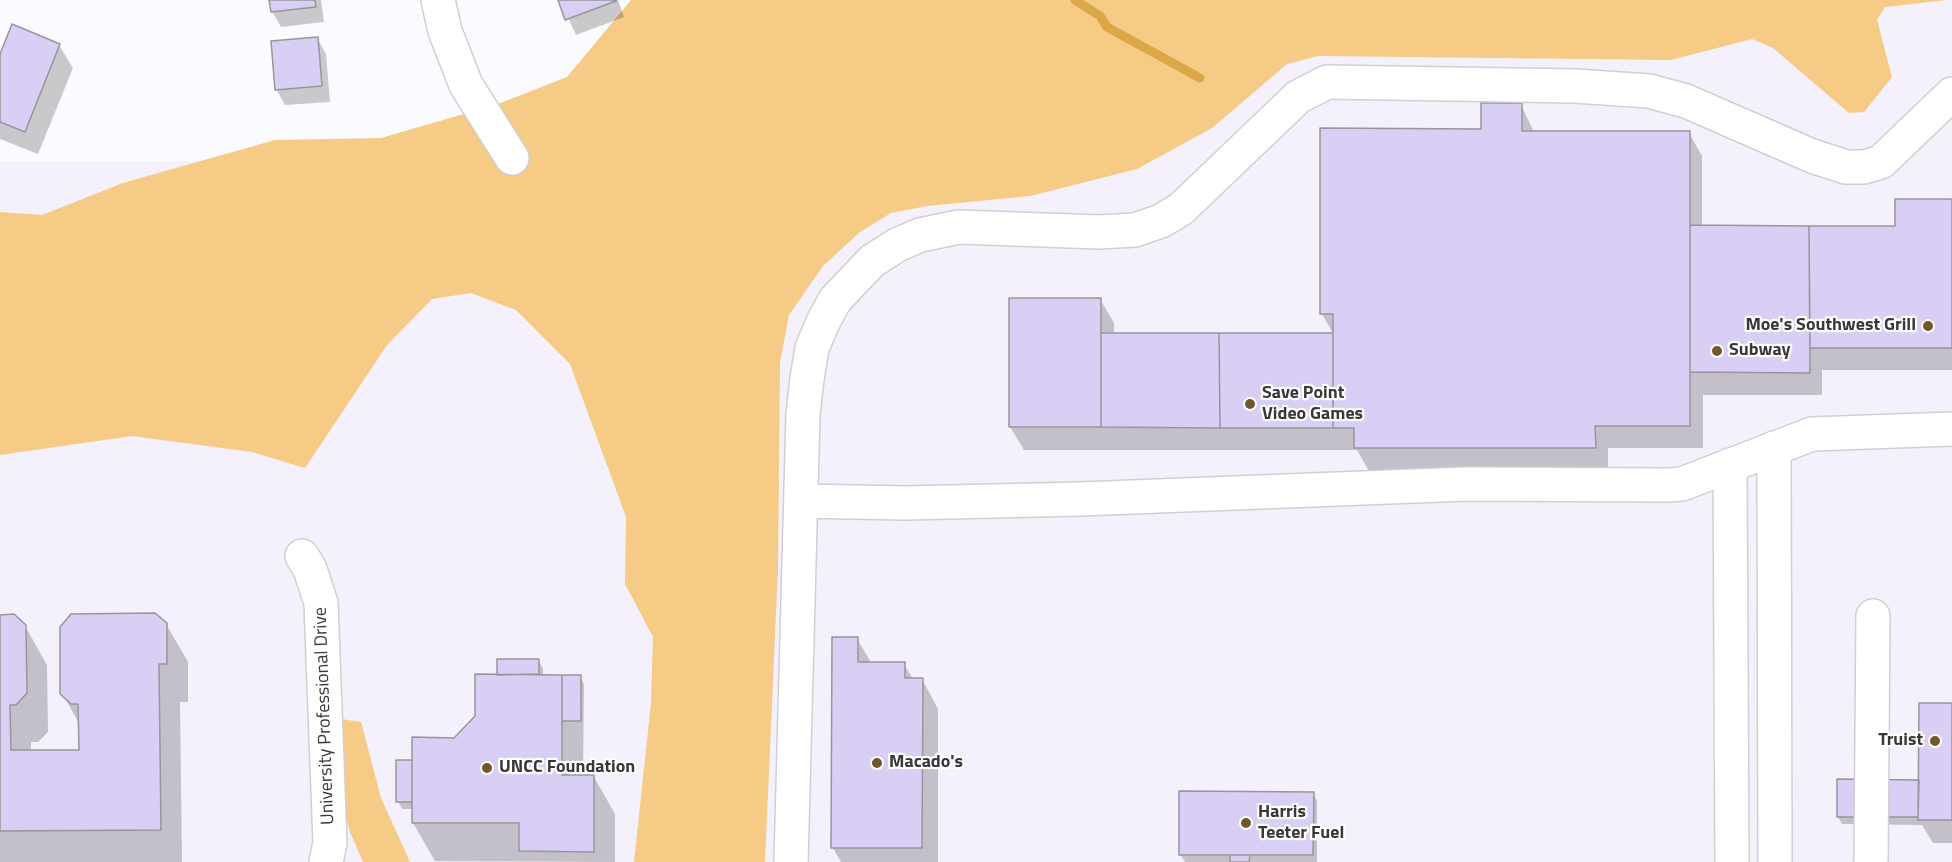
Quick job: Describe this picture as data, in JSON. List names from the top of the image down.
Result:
{
  "streets": {
    "street": ["University Professional Drive"]
  },
  "places": [
    "Moe's Southwest Grill",
    "Subway",
    "Save Point Video Games",
    "Truist",
    "Macado's",
    "UNCC Foundation",
    "Harris Teeter Fuel"
  ]
}
